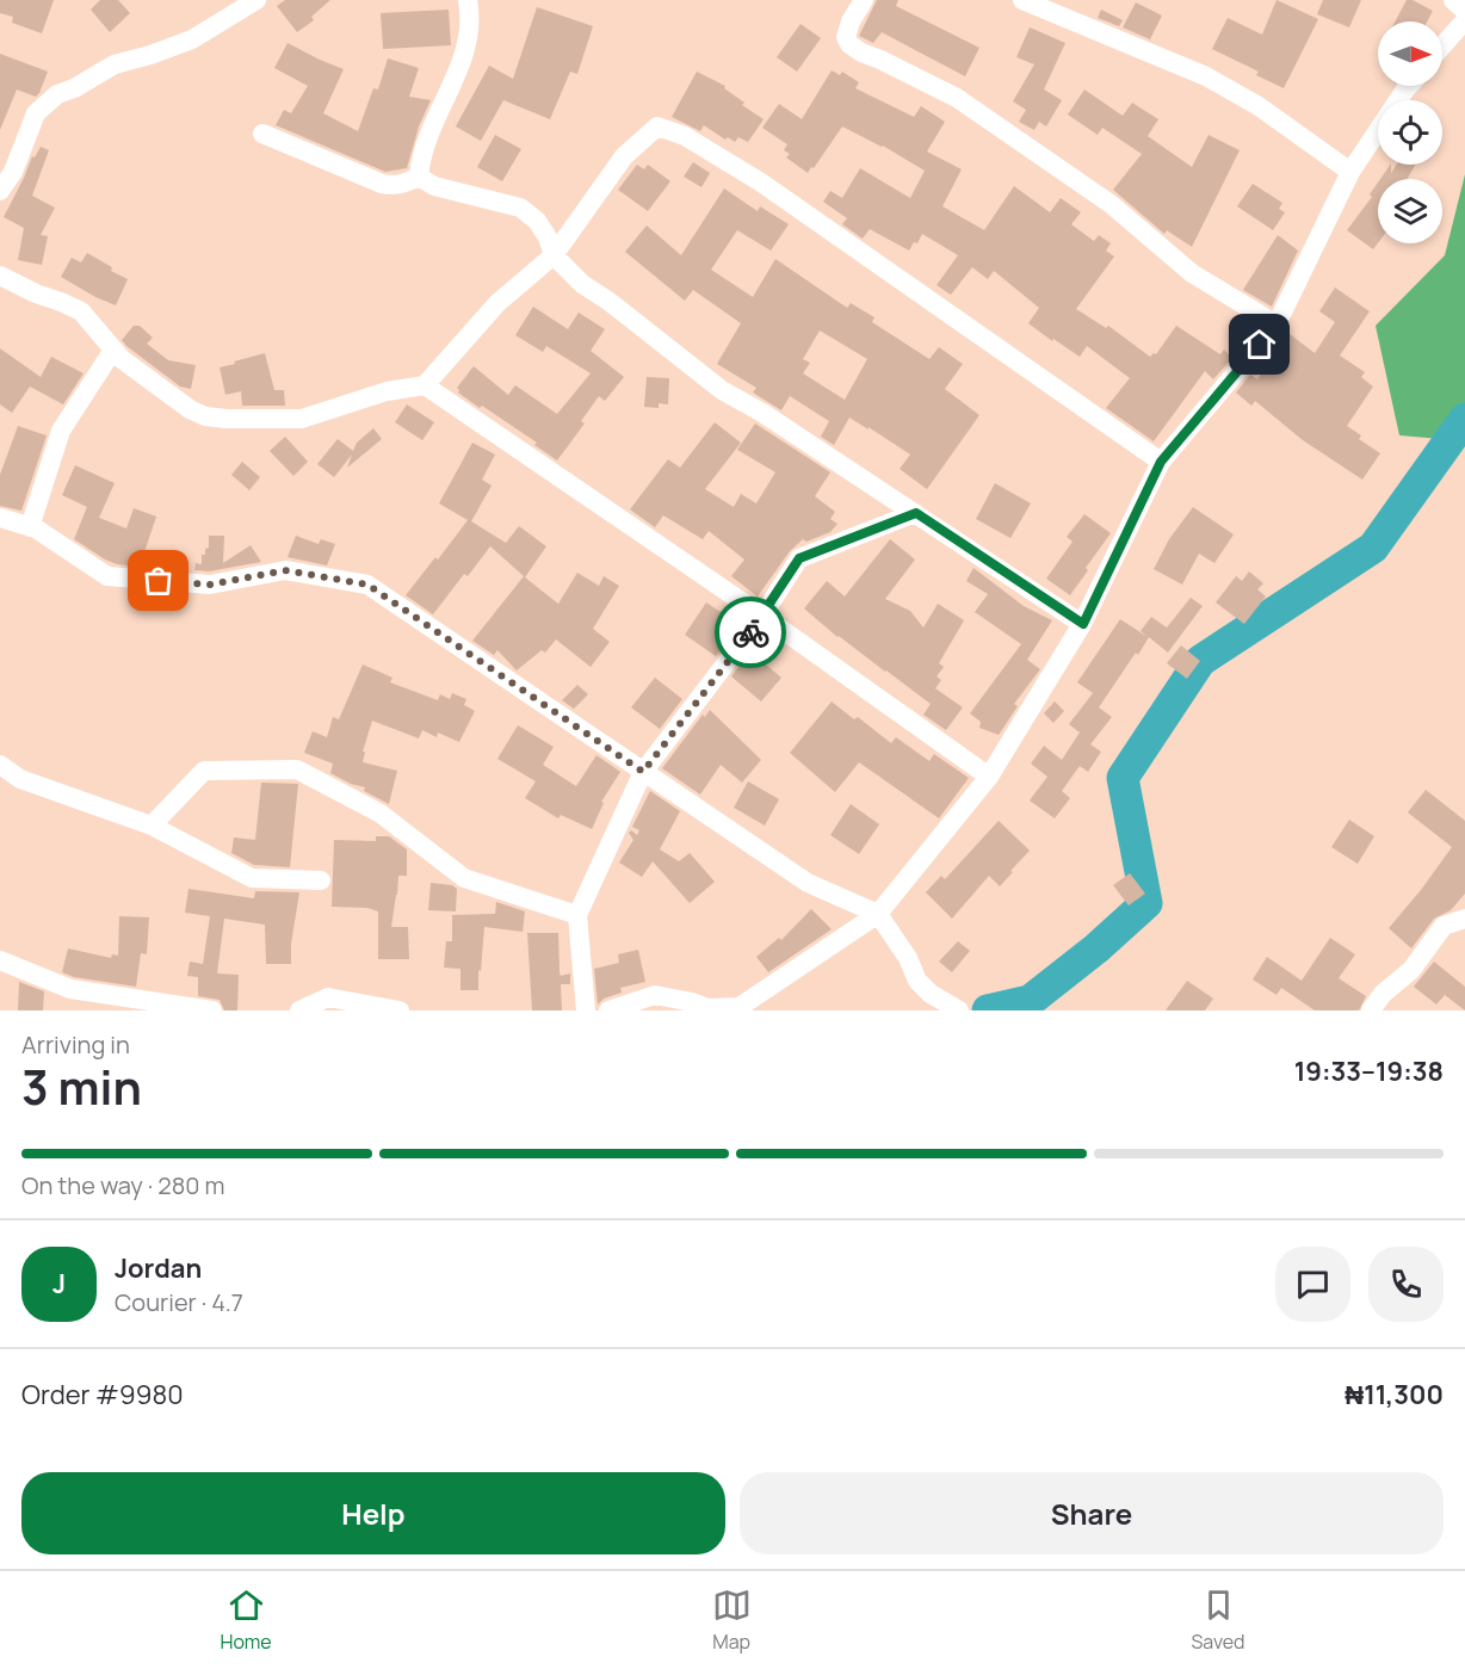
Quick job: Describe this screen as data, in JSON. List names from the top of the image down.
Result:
{
  "north": "right",
  "page": {
    "heading": ["3 min", "Arriving in", "19:33–19:38"],
    "panel": [
      "Jordan",
      "Courier · 4.7",
      "Order #9980",
      "₦11,300"
    ],
    "bar": "On the way · 280 m",
    "round": "J",
    "buttons": ["Help", "Share"],
    "tabs": ["Home", "Map", "Saved"]
  }
}
